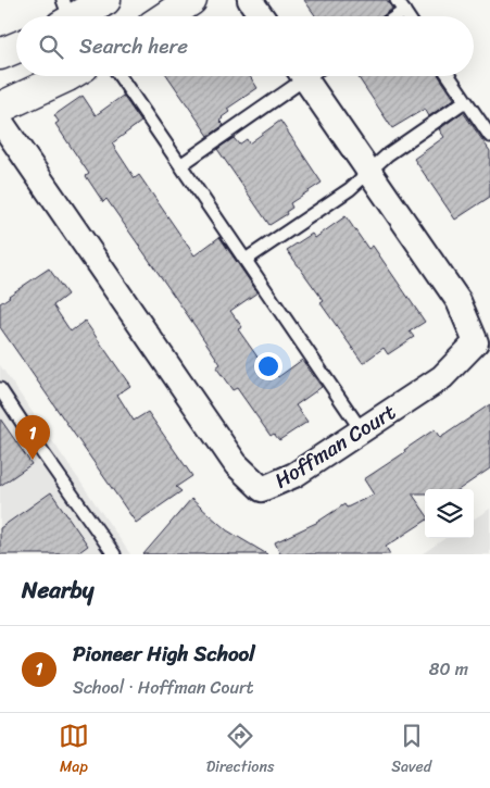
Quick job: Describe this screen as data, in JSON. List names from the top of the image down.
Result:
{
  "streets": {
    "street": ["Hoffman Court"]
  },
  "page": {
    "search": "Search here",
    "pins": "1",
    "heading": "Nearby",
    "list": [
      {
        "mark": "1",
        "name": "Pioneer High School",
        "note": "School · Hoffman Court",
        "value": "80 m"
      }
    ],
    "nav": ["Map", "Directions", "Saved"]
  }
}
